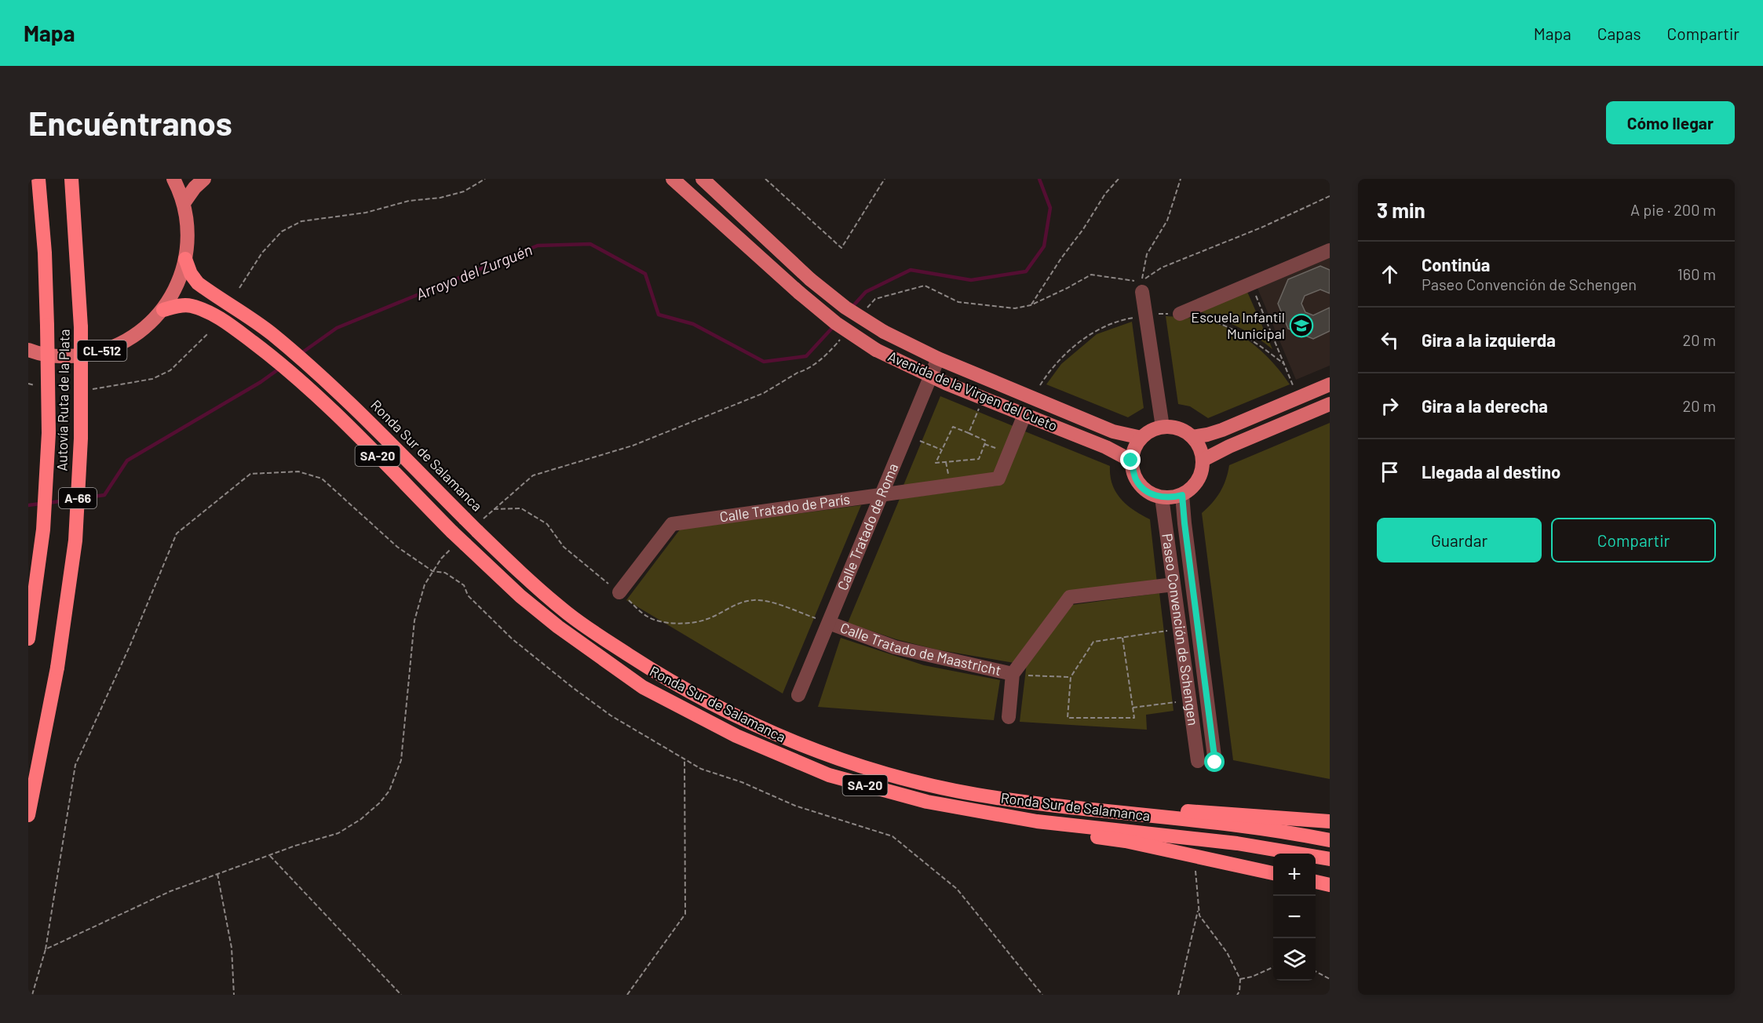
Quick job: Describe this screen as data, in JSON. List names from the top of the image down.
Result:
{
  "streets": {
    "highway": [
      "Autovía Ruta de la Plata",
      "SA-20",
      "Ronda Sur de Salamanca",
      "A-66"
    ],
    "main road": ["CL-512", "Avenida de la Virgen del Cueto"],
    "street": [
      "Calle Tratado de París",
      "Calle Tratado de Roma",
      "Paseo Convención de Schengen",
      "Calle Tratado de Maastricht"
    ]
  },
  "crossings": [
    ["CL-512", "Ronda Sur de Salamanca"],
    ["Avenida de la Virgen del Cueto", "Calle Tratado de París"],
    ["Avenida de la Virgen del Cueto", "Calle Tratado de Roma"],
    ["Avenida de la Virgen del Cueto", "Paseo Convención de Schengen"],
    ["Calle Tratado de París", "Calle Tratado de Roma"],
    ["Calle Tratado de Roma", "Calle Tratado de Maastricht"]
  ],
  "water": ["Arroyo del Zurguén"],
  "places": {
    "school or university": ["Escuela Infantil Municipal"]
  },
  "page": {
    "header": "Mapa",
    "nav": ["Mapa", "Capas", "Compartir"],
    "buttons": [
      "Cómo llegar",
      ["Guardar", "Compartir"]
    ],
    "title": "Encuéntranos",
    "heading": ["3 min", "A pie · 200 m"],
    "list": [
      ["Continúa", "Paseo Convención de Schengen", "160 m"],
      ["Gira a la izquierda", "20 m"],
      ["Gira a la derecha", "20 m"],
      "Llegada al destino"
    ],
    "map_buttons": ["+", "−"]
  }
}
